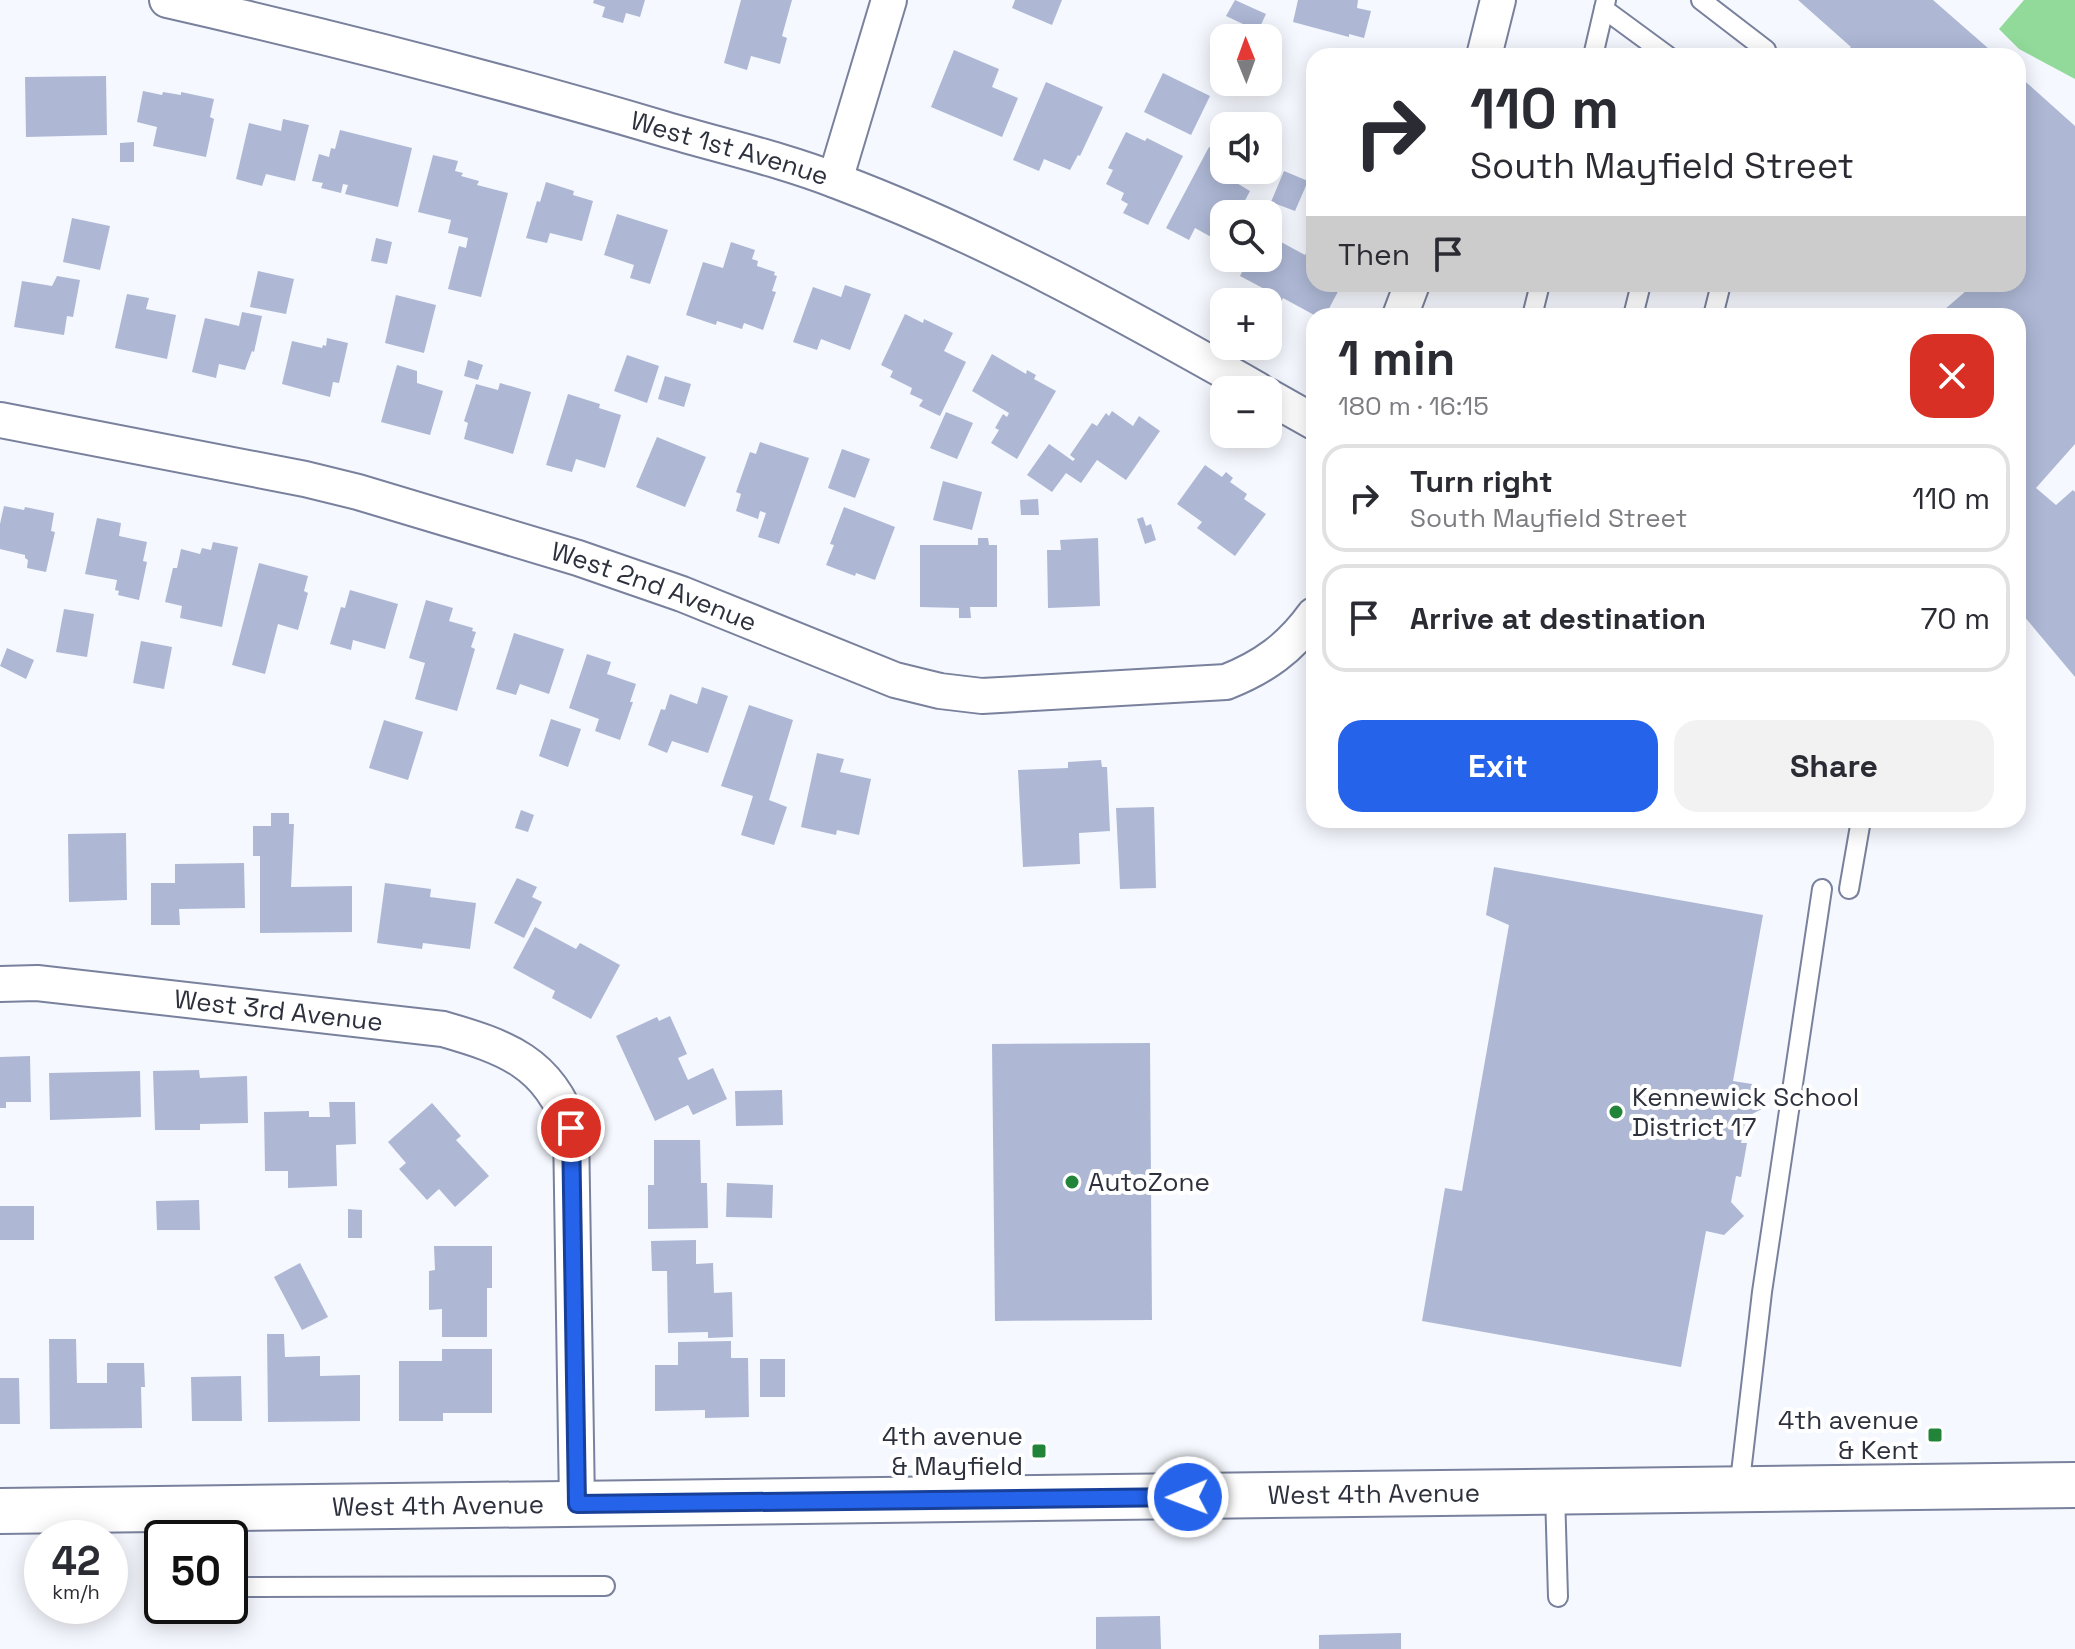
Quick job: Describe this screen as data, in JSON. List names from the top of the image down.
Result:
{
  "streets": {
    "main road": ["West 4th Avenue"],
    "street": ["West 1st Avenue", "West 2nd Avenue", "West 3rd Avenue"]
  },
  "crossings": [
    ["West 3rd Avenue", "West 4th Avenue"]
  ],
  "places": {
    "other": ["Kennewick School District 17", "AutoZone"],
    "transit": ["4th avenue & Kent", "4th avenue & Mayfield"]
  },
  "north": "top",
  "page": {
    "map_buttons": ["+", "−"],
    "turn": ["110 m", "South Mayfield Street"],
    "then": "Then",
    "heading": ["1 min", "180 m · 16:15"],
    "list": [
      {
        "name": "Turn right",
        "note": "South Mayfield Street",
        "value": "110 m"
      },
      {
        "name": "Arrive at destination",
        "value": "70 m"
      }
    ],
    "buttons": ["Exit", "Share"],
    "speed": "42 km/h",
    "limit": "50"
  }
}
